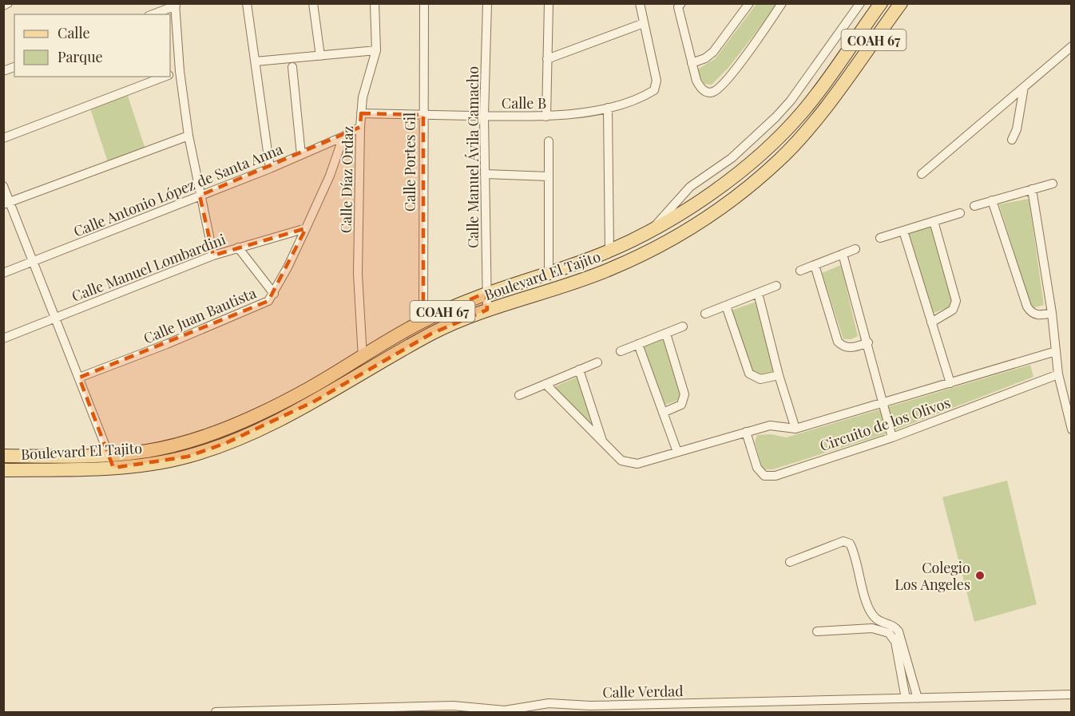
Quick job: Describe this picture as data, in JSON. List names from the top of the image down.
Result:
{
  "streets": {
    "main road": ["COAH 67", "Boulevard El Tajito"],
    "street": [
      "Calle B",
      "Calle Manuel Ávila Camacho",
      "Calle Portes Gil",
      "Calle Díaz Ordaz",
      "Calle Antonio López de Santa Anna",
      "Calle Manuel Lombardini",
      "Calle Juan Bautista",
      "Circuito de los Olivos",
      "Calle Verdad"
    ]
  },
  "crossings": [
    ["Calle B", "Calle Manuel Ávila Camacho"],
    ["Calle B", "Calle Portes Gil"],
    ["Calle B", "Calle Díaz Ordaz"],
    ["Calle Manuel Ávila Camacho", "Boulevard El Tajito"],
    ["Calle Portes Gil", "Boulevard El Tajito"],
    ["Calle Díaz Ordaz", "Calle Antonio López de Santa Anna"],
    ["Calle Díaz Ordaz", "Boulevard El Tajito"],
    ["Calle Antonio López de Santa Anna", "Calle Juan Bautista"],
    ["Calle Manuel Lombardini", "Calle Juan Bautista"]
  ],
  "places": ["Colegio Los Angeles"],
  "legend": ["Calle", "Parque"]
}
